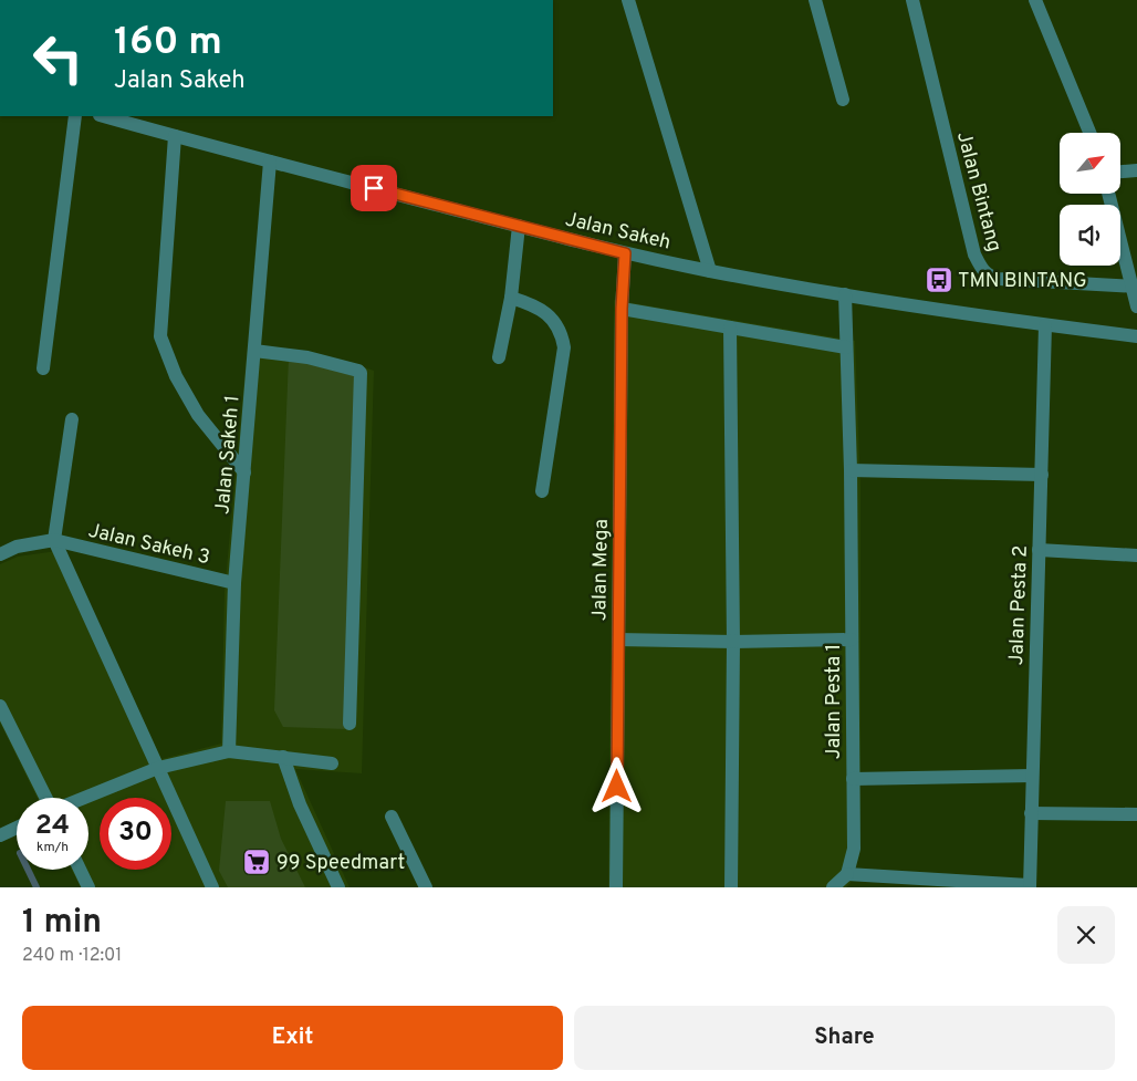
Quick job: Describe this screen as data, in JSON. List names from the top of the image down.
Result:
{
  "streets": {
    "street": [
      "Jalan Bintang",
      "Jalan Sakeh",
      "Jalan Sakeh 1",
      "Jalan Sakeh 3",
      "Jalan Mega",
      "Jalan Pesta 2",
      "Jalan Pesta 1"
    ]
  },
  "crossings": [
    ["Jalan Sakeh", "Jalan Sakeh 1"],
    ["Jalan Sakeh", "Jalan Mega"],
    ["Jalan Sakeh", "Jalan Pesta 2"],
    ["Jalan Sakeh", "Jalan Pesta 1"],
    ["Jalan Sakeh 1", "Jalan Sakeh 3"]
  ],
  "places": {
    "bus stop": ["TMN BINTANG"],
    "supermarket": ["99 Speedmart"]
  },
  "north": "top right",
  "page": {
    "turn": ["160 m", "Jalan Sakeh"],
    "speed": "24 km/h",
    "limit": "30",
    "heading": ["1 min", "240 m · 12:01"],
    "buttons": ["Exit", "Share"]
  }
}
